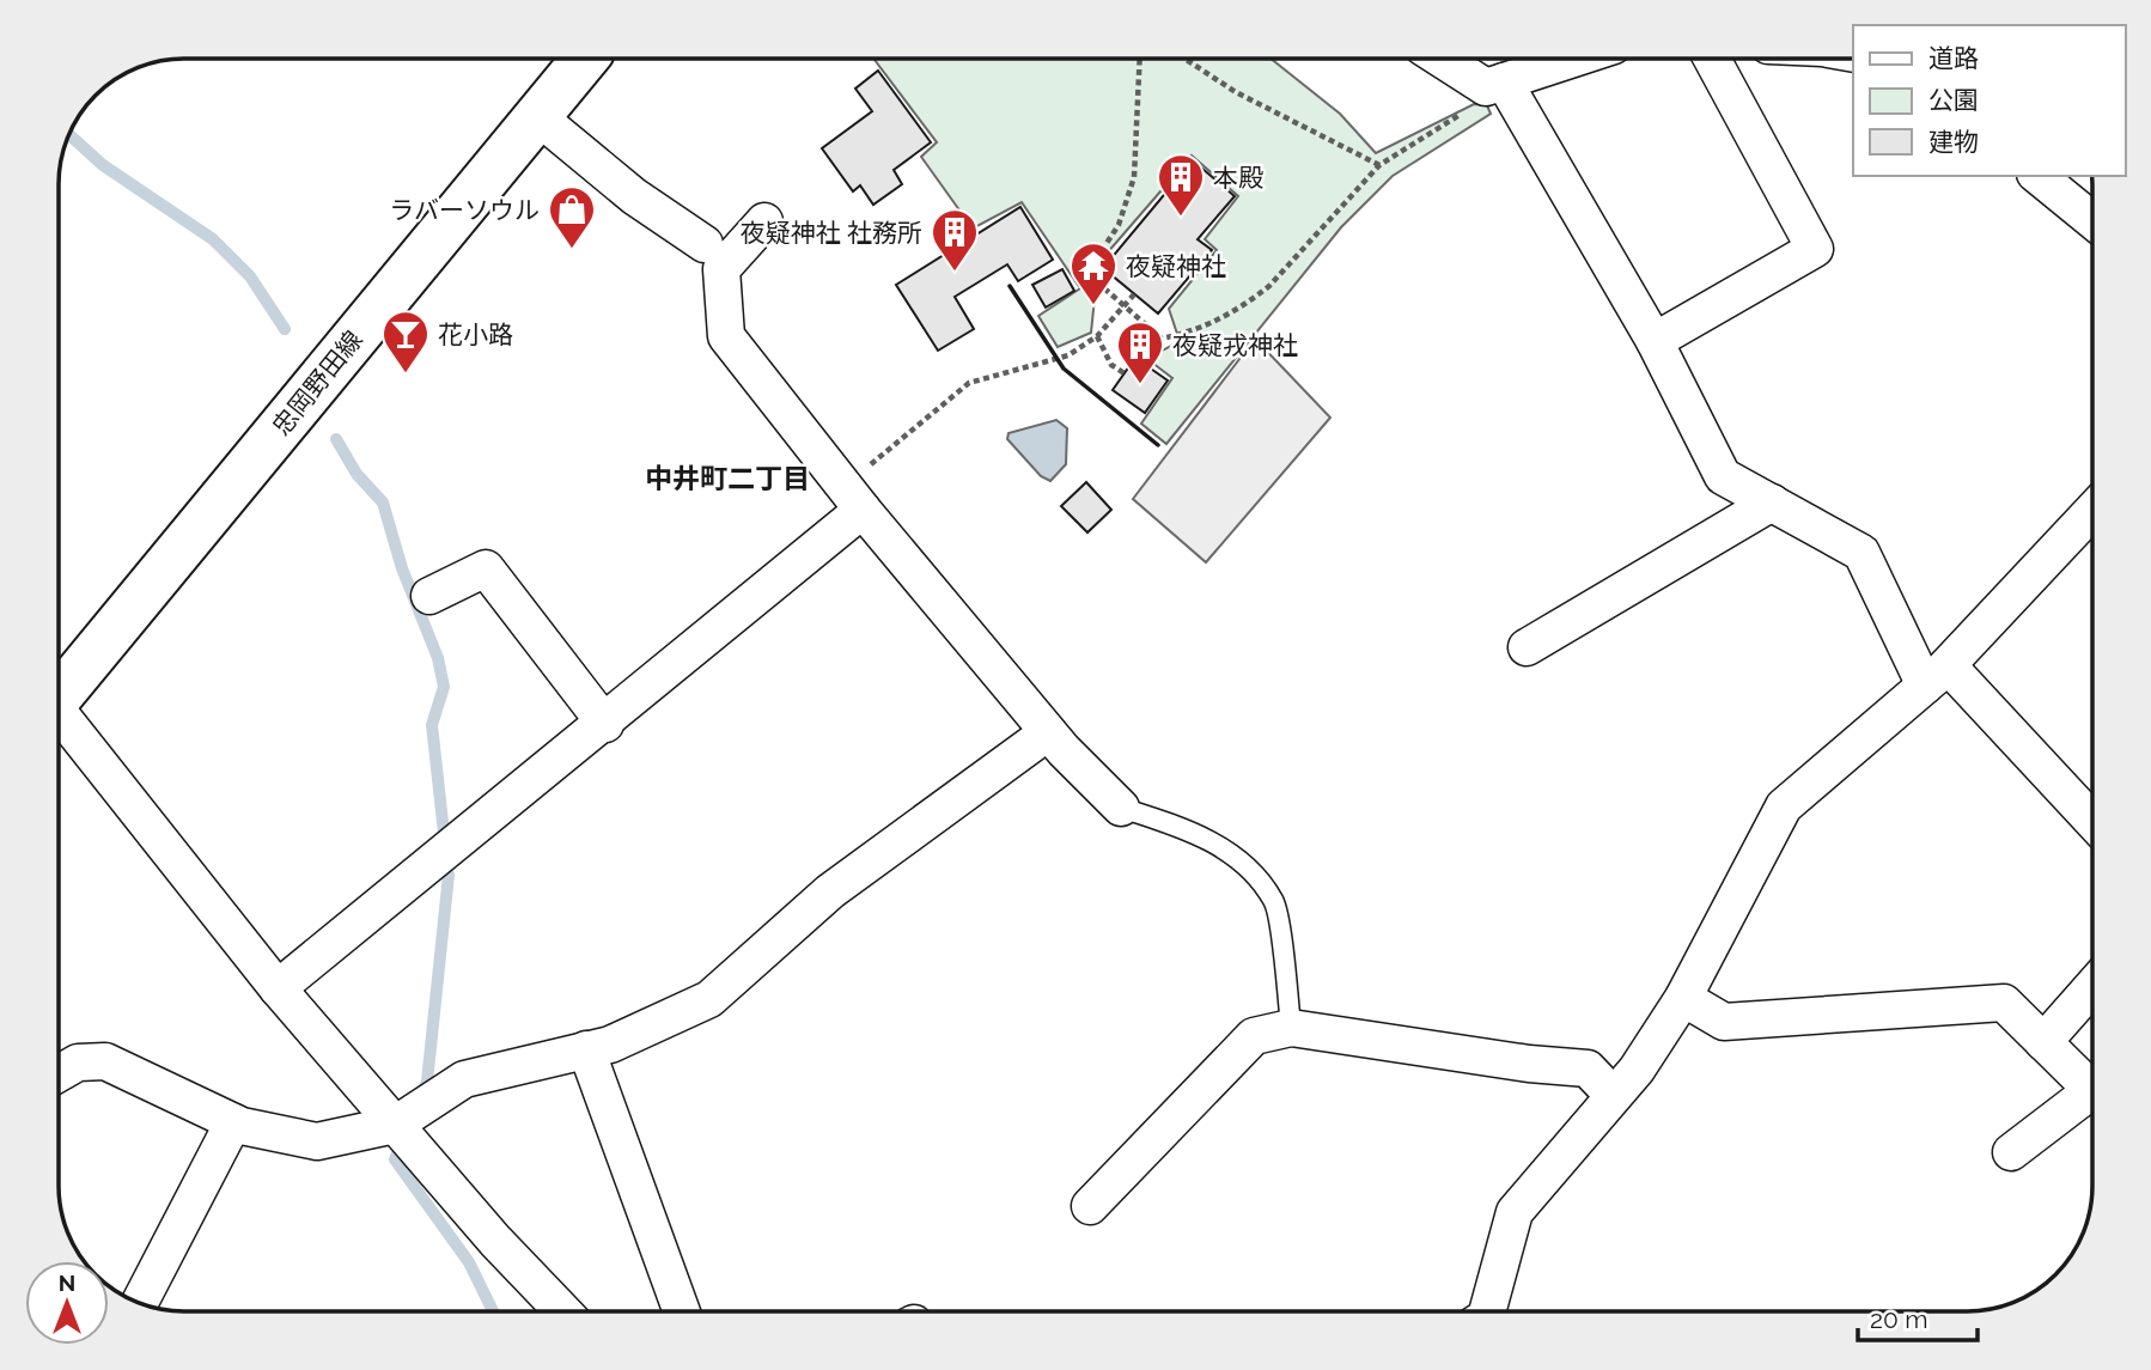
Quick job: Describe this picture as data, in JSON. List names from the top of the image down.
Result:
{
  "streets": {
    "street": ["忠岡野田線"]
  },
  "districts": ["中井町二丁目"],
  "places": {
    "building": ["本殿", "夜疑神社 社務所", "夜疑戎神社"],
    "shop": ["ラバーソウル"],
    "temple": ["夜疑神社"],
    "bar": ["花小路"]
  },
  "legend": ["道路", "公園", "建物"],
  "scale_bar": "20 m",
  "north": "top"
}
